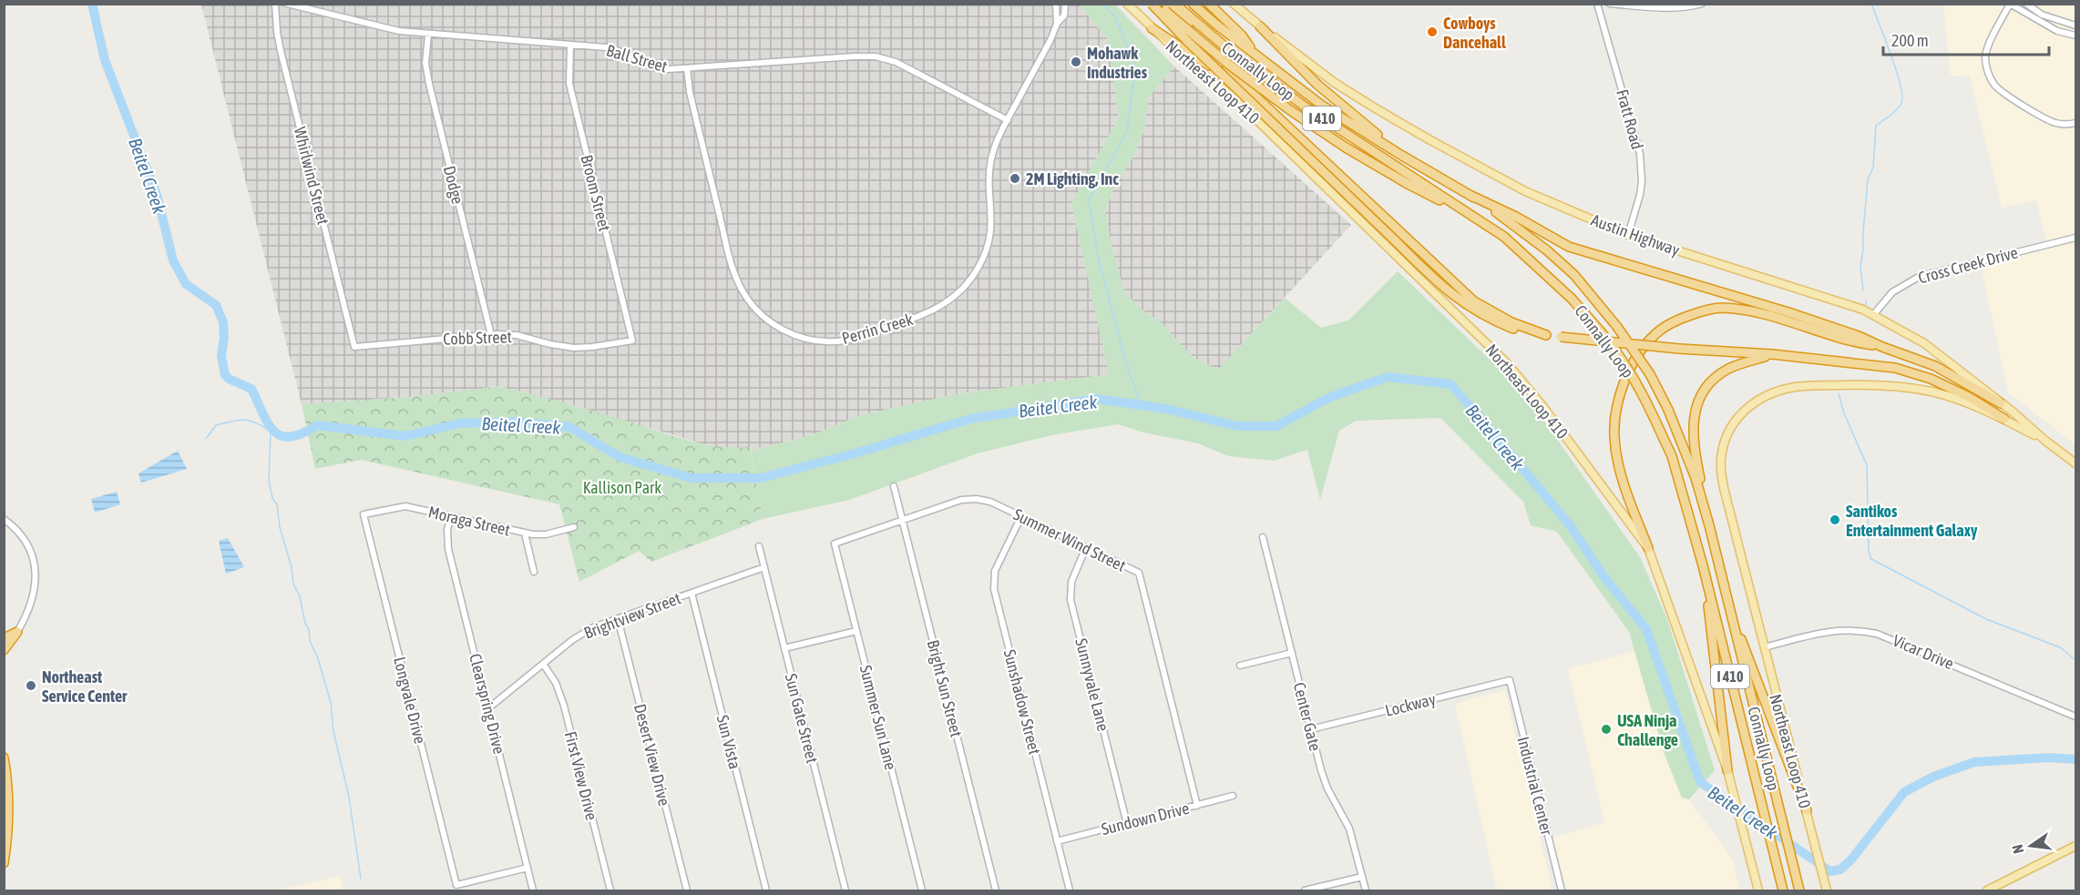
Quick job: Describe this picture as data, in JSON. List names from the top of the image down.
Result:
{
  "streets": {
    "highway": ["Connally Loop", "I 410"],
    "main road": ["Northeast Loop 410", "Austin Highway"],
    "street": [
      "Ball Street",
      "Fratt Road",
      "Whirlwind Street",
      "Dodge",
      "Broom Street",
      "Cross Creek Drive",
      "Perrin Creek",
      "Cobb Street",
      "Moraga Street",
      "Summer Wind Street",
      "Brightview Street",
      "Vicar Drive",
      "Sunnyvale Lane",
      "Bright Sun Street",
      "Longvale Drive",
      "Sunshadow Street",
      "Clearspring Drive",
      "Lockway",
      "Center Gate",
      "Summer Sun Lane",
      "Sun Gate Street",
      "Sun Vista",
      "Desert View Drive",
      "First View Drive",
      "Industrial Center",
      "Sundown Drive"
    ]
  },
  "crossings": [
    ["Ball Street", "Dodge"],
    ["Ball Street", "Broom Street"],
    ["Ball Street", "Perrin Creek"],
    ["Connally Loop", "I 410"],
    ["Northeast Loop 410", "Austin Highway"],
    ["Northeast Loop 410", "Vicar Drive"],
    ["Fratt Road", "Austin Highway"],
    ["Whirlwind Street", "Cobb Street"],
    ["Dodge", "Cobb Street"],
    ["Broom Street", "Cobb Street"],
    ["Austin Highway", "Cross Creek Drive"],
    ["Moraga Street", "Longvale Drive"],
    ["Moraga Street", "Clearspring Drive"],
    ["Summer Wind Street", "Sunnyvale Lane"],
    ["Summer Wind Street", "Bright Sun Street"],
    ["Summer Wind Street", "Sunshadow Street"],
    ["Summer Wind Street", "Summer Sun Lane"],
    ["Summer Wind Street", "Sundown Drive"],
    ["Brightview Street", "Clearspring Drive"],
    ["Brightview Street", "Sun Gate Street"],
    ["Brightview Street", "Sun Vista"],
    ["Brightview Street", "Desert View Drive"],
    ["Brightview Street", "First View Drive"],
    ["Sunnyvale Lane", "Sundown Drive"],
    ["Longvale Drive", "Clearspring Drive"],
    ["Sunshadow Street", "Sundown Drive"],
    ["Lockway", "Center Gate"],
    ["Lockway", "Industrial Center"]
  ],
  "water": ["Beitel Creek"],
  "parks": ["Kallison Park"],
  "places": [
    "Cowboys Dancehall",
    "Mohawk Industries",
    "2M Lighting, Inc",
    "Santikos Entertainment Galaxy",
    "Northeast Service Center",
    "USA Ninja Challenge"
  ],
  "scale_bar": "200 m",
  "north": "left"
}
